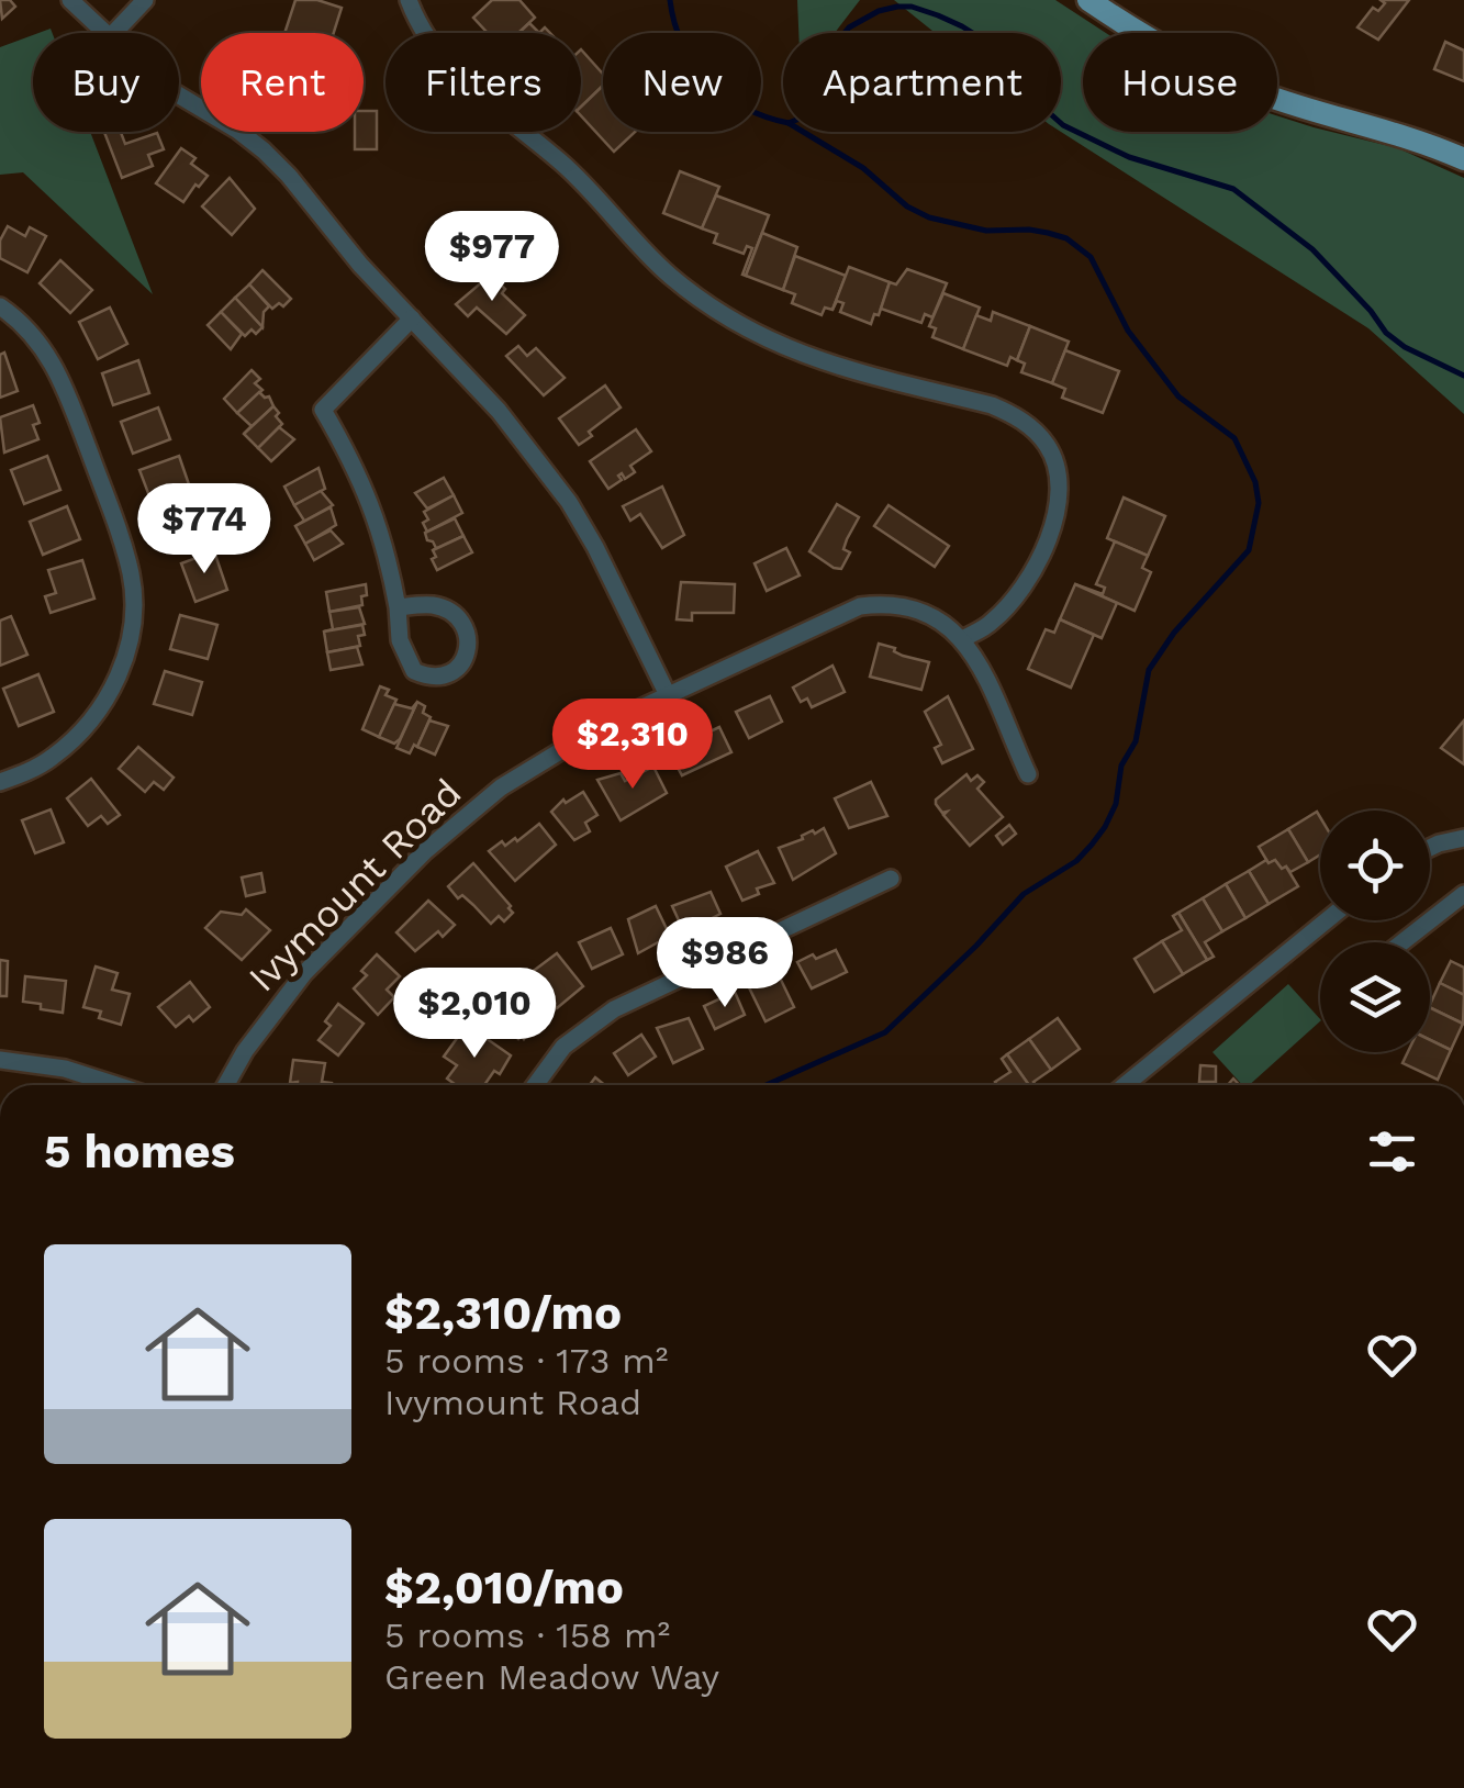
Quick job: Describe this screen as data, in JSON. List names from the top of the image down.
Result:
{
  "streets": {
    "street": ["Ivymount Road"]
  },
  "page": {
    "chip": [
      "Buy",
      "Rent",
      "Filters",
      "New",
      "Apartment",
      "House"
    ],
    "price": [
      "$977",
      "$774",
      "$2,310",
      "$986",
      "$2,010"
    ],
    "heading": "5 homes",
    "list": [
      {
        "name": "$2,310/mo",
        "note": "5 rooms · 173 m² · Ivymount Road"
      },
      {
        "name": "$2,010/mo",
        "note": "5 rooms · 158 m² · Green Meadow Way"
      }
    ]
  }
}
